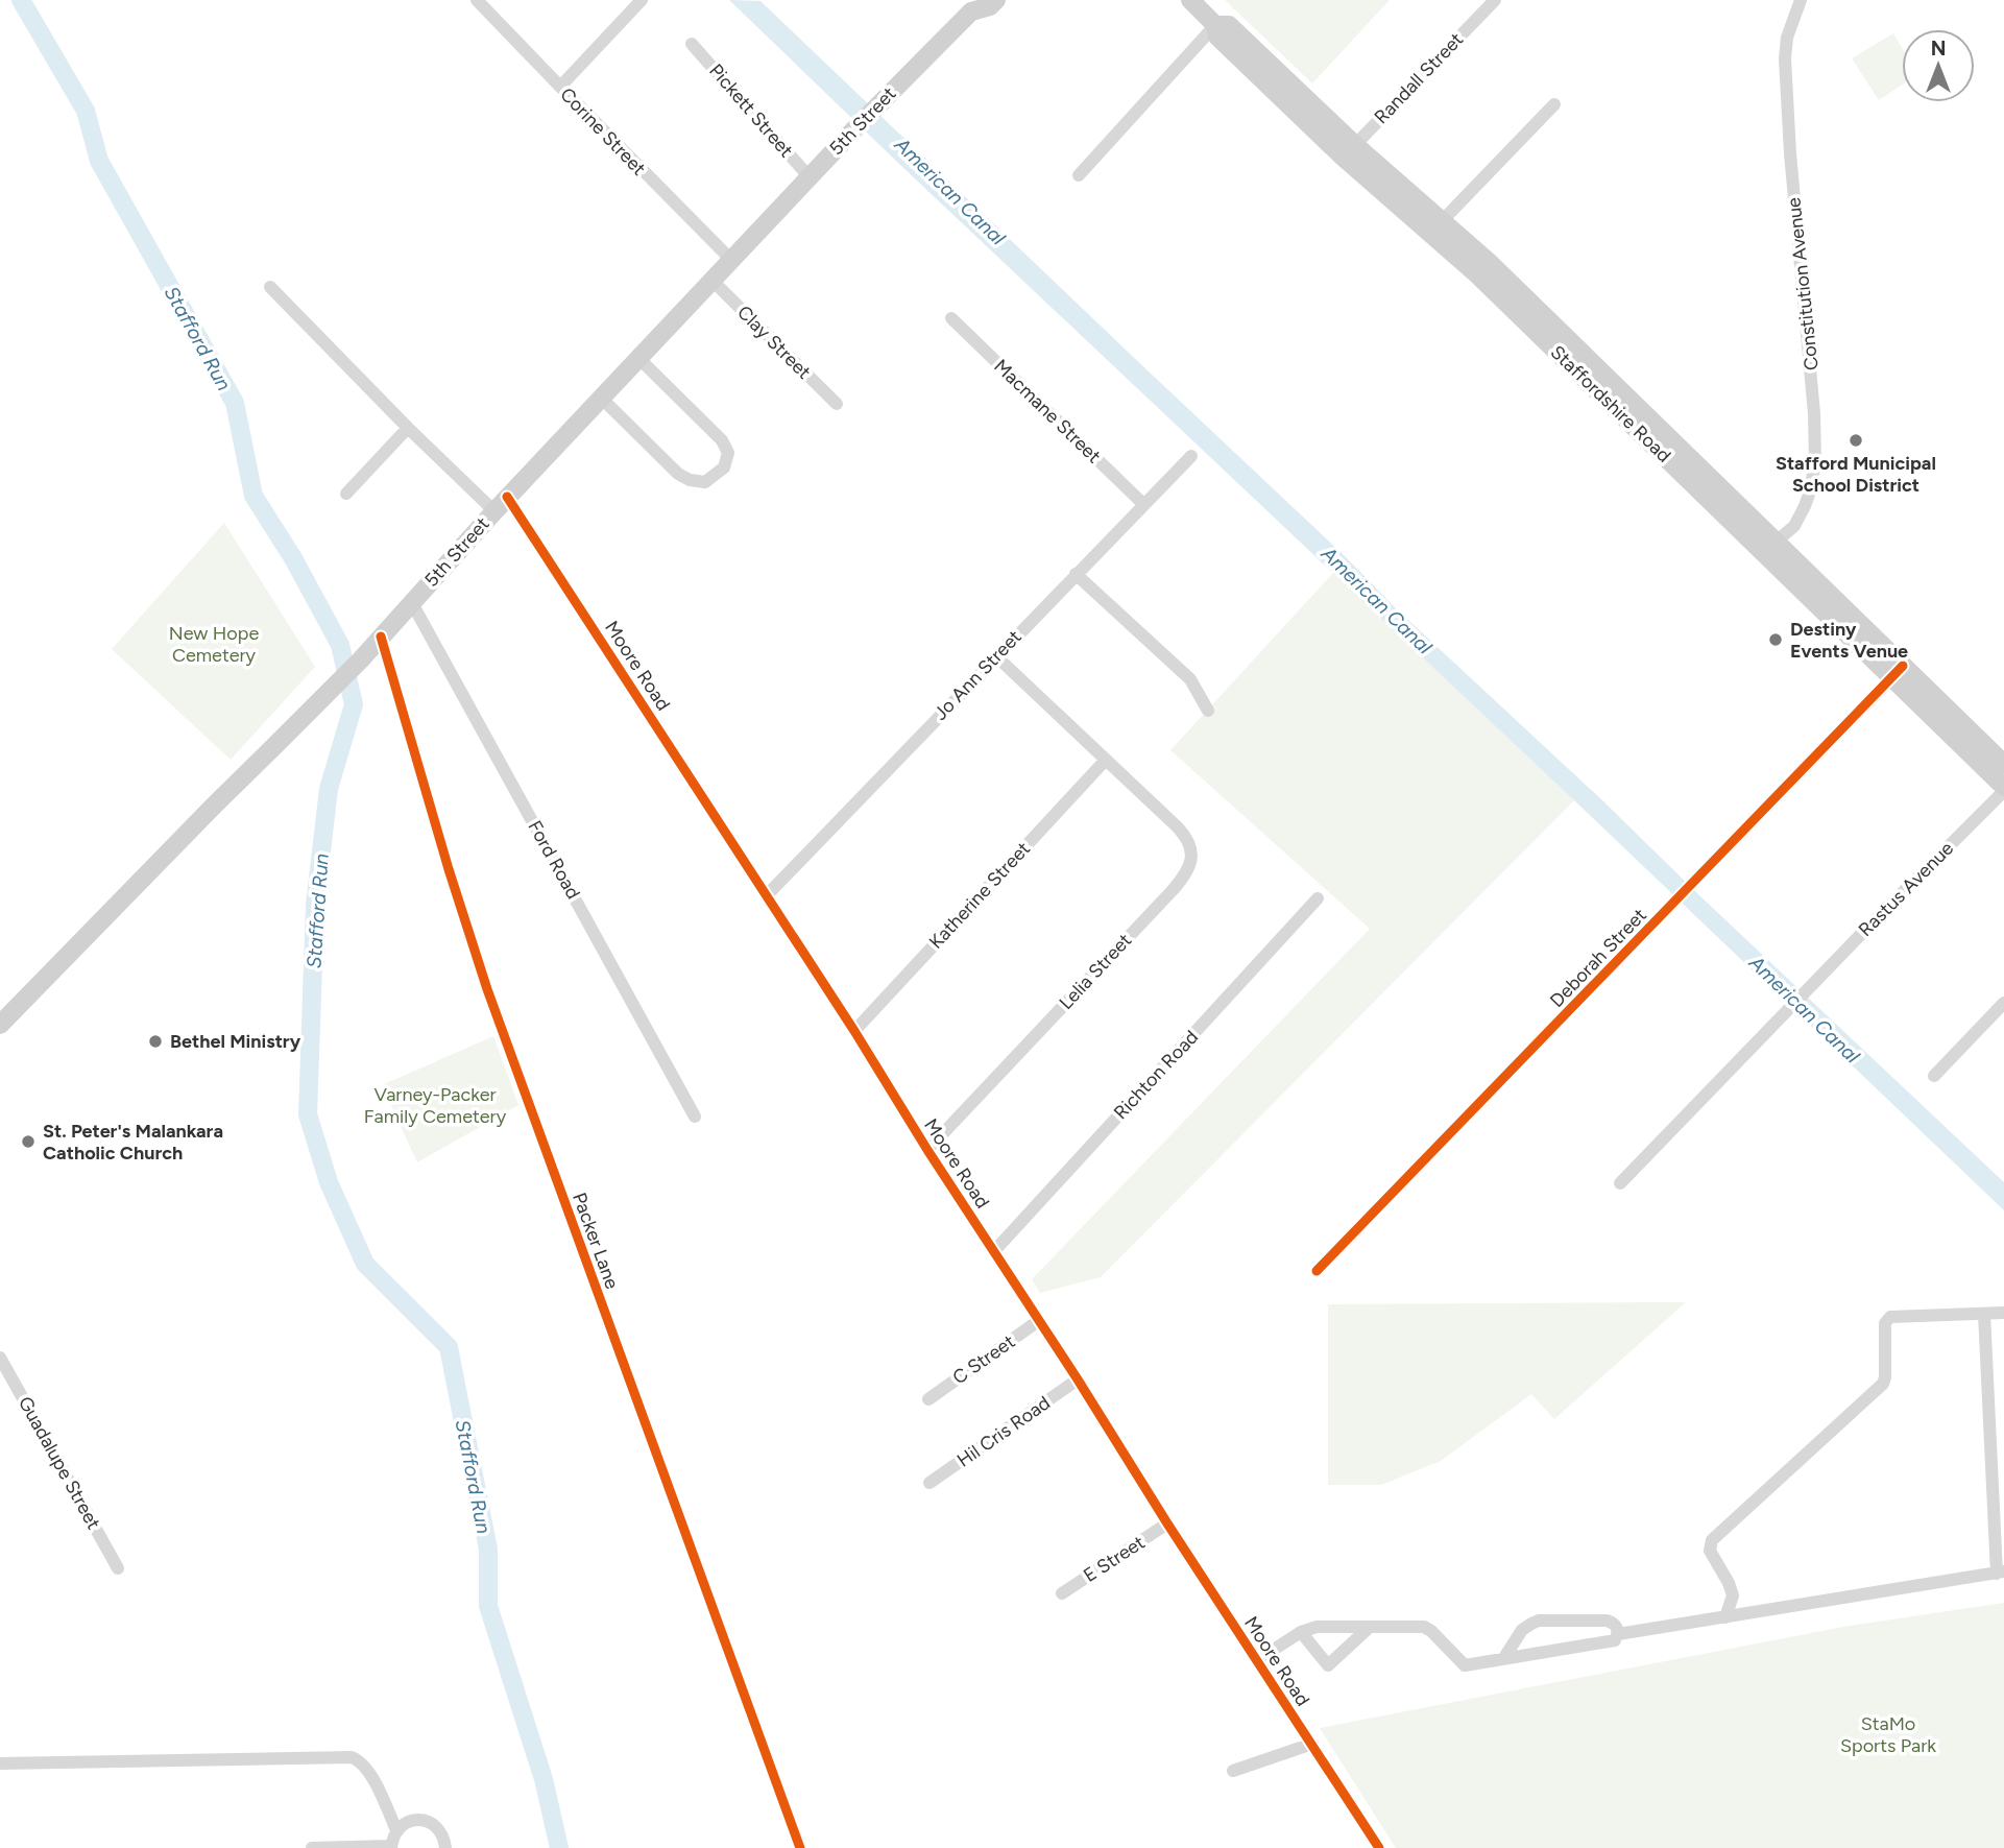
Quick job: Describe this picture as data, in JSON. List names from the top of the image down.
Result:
{
  "streets": {
    "main road": ["5th Street", "Staffordshire Road"],
    "street": [
      "Randall Street",
      "Pickett Street",
      "Corine Street",
      "Constitution Avenue",
      "Clay Street",
      "Macmane Street",
      "Moore Road",
      "Jo Ann Street",
      "Ford Road",
      "Rastus Avenue",
      "Katherine Street",
      "Deborah Street",
      "Lelia Street",
      "Richton Road",
      "Packer Lane",
      "C Street",
      "Hil Cris Road",
      "Guadalupe Street",
      "E Street"
    ]
  },
  "crossings": [
    ["Randall Street", "Staffordshire Road"],
    ["Pickett Street", "5th Street"],
    ["5th Street", "Corine Street"],
    ["5th Street", "Clay Street"],
    ["5th Street", "Moore Road"],
    ["5th Street", "Ford Road"],
    ["5th Street", "Packer Lane"],
    ["Constitution Avenue", "Staffordshire Road"],
    ["Staffordshire Road", "Rastus Avenue"],
    ["Staffordshire Road", "Deborah Street"],
    ["Macmane Street", "Jo Ann Street"],
    ["Moore Road", "Jo Ann Street"],
    ["Moore Road", "Katherine Street"],
    ["Moore Road", "Lelia Street"],
    ["Moore Road", "Richton Road"],
    ["Moore Road", "C Street"],
    ["Moore Road", "Hil Cris Road"],
    ["Moore Road", "E Street"],
    ["Jo Ann Street", "Lelia Street"],
    ["Katherine Street", "Lelia Street"]
  ],
  "water": ["American Canal", "Stafford Run"],
  "parks": ["New Hope Cemetery", "Varney-Packer Family Cemetery", "StaMo Sports Park"],
  "places": [
    "Stafford Municipal School District",
    "Destiny Events Venue",
    "Bethel Ministry",
    "St. Peter's Malankara Catholic Church"
  ],
  "north": "top"
}
